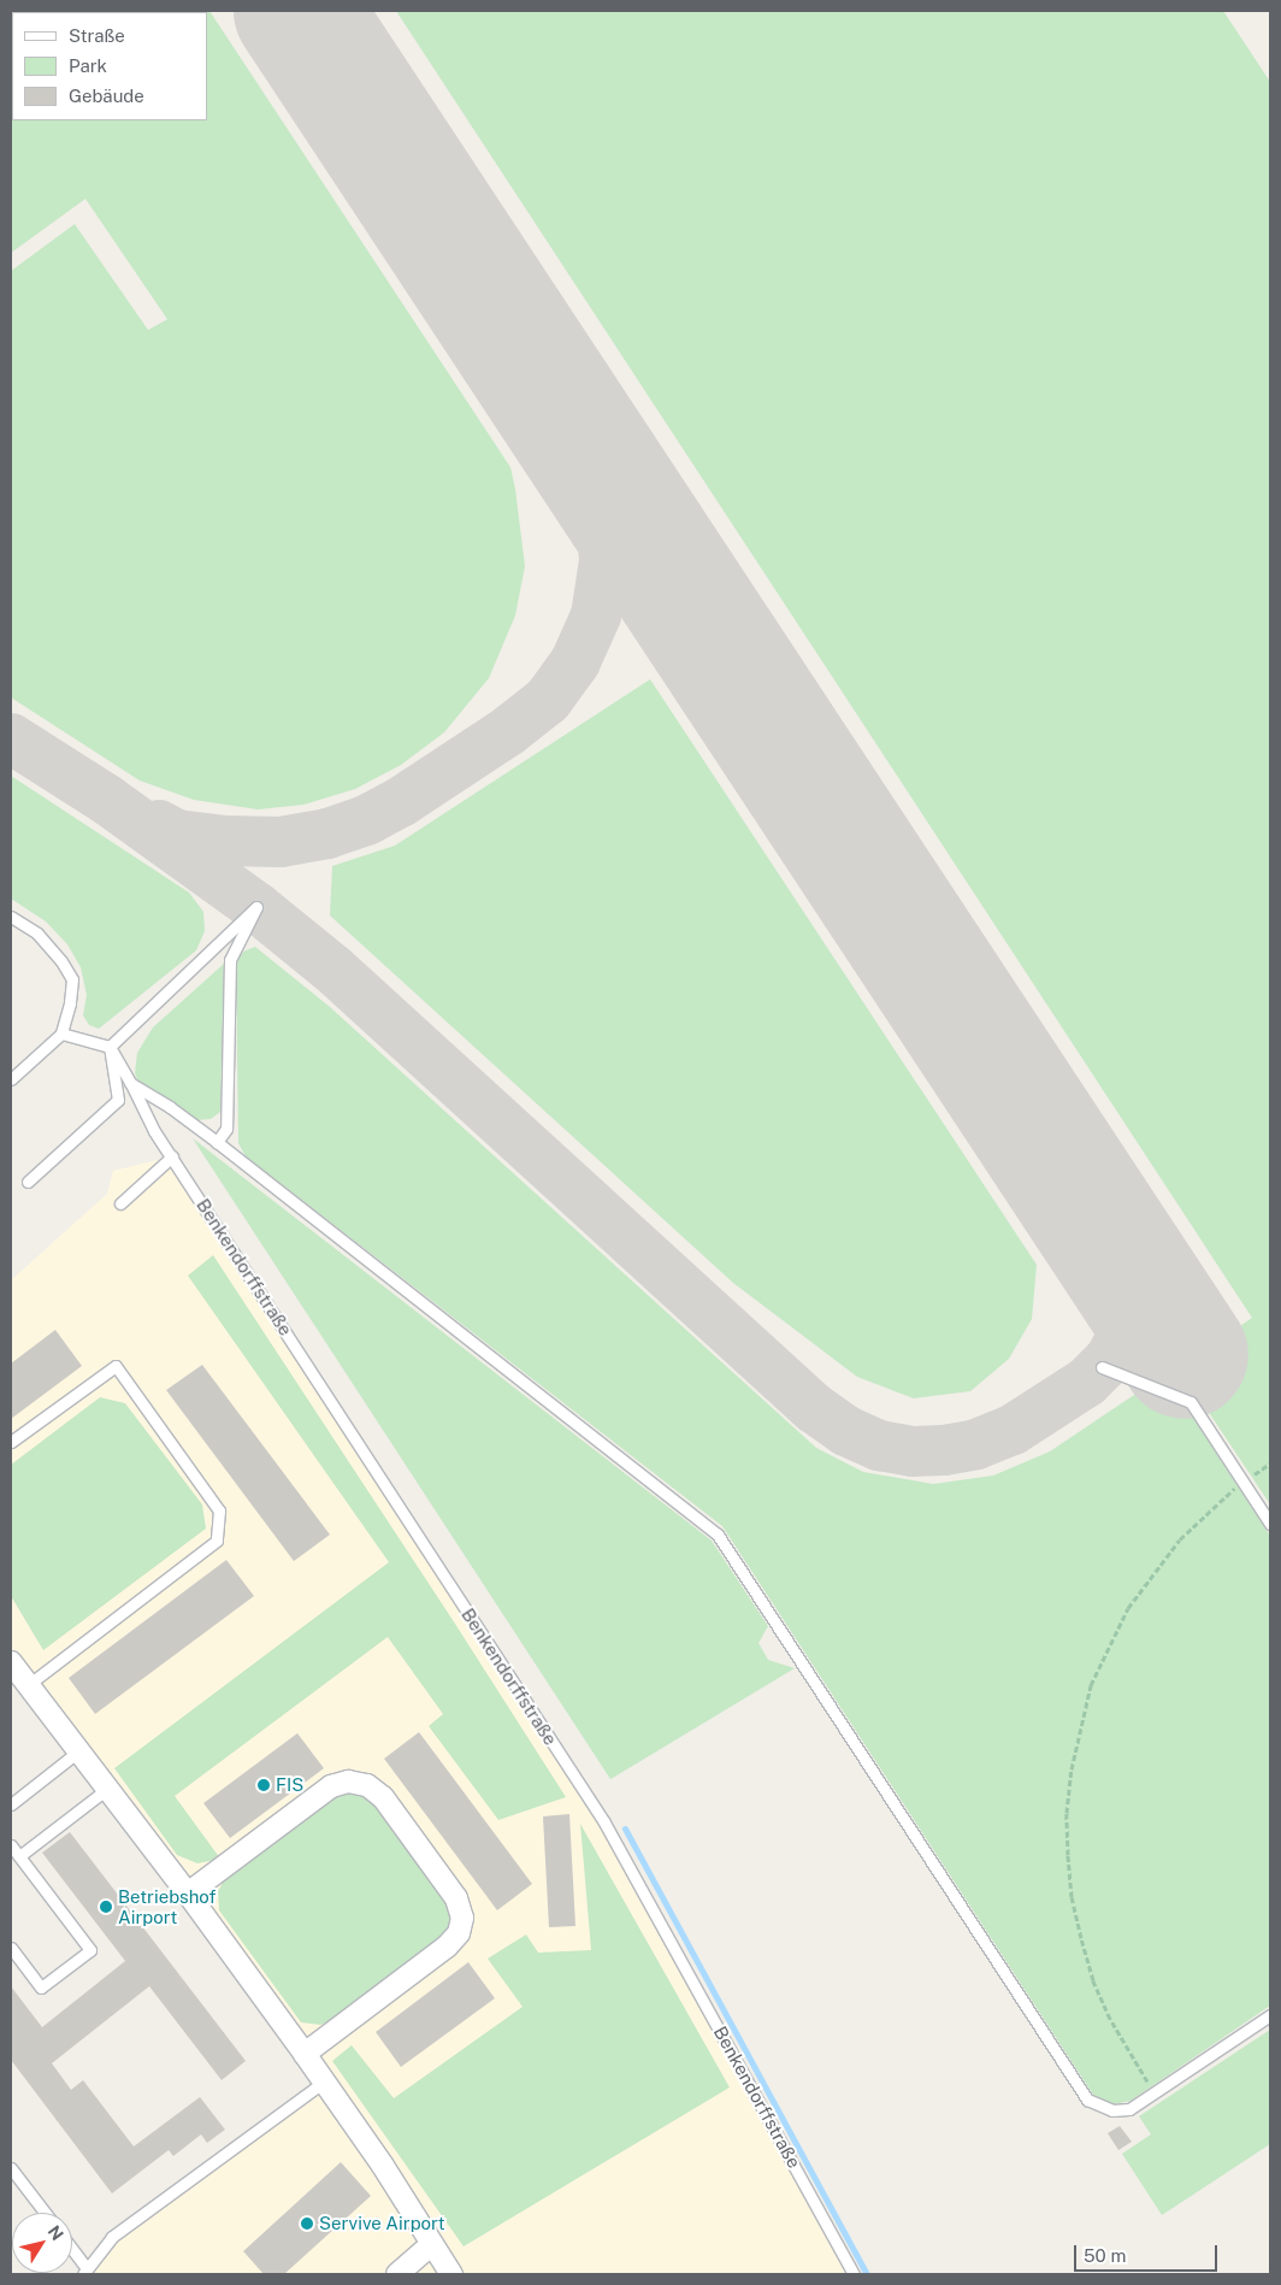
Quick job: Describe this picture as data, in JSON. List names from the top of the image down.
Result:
{
  "streets": {
    "lane": ["Benkendorffstraße"]
  },
  "places": ["FIS", "Betriebshof Airport", "Servive Airport"],
  "legend": ["Straße", "Park", "Gebäude"],
  "scale_bar": "50 m",
  "north": "top right"
}
